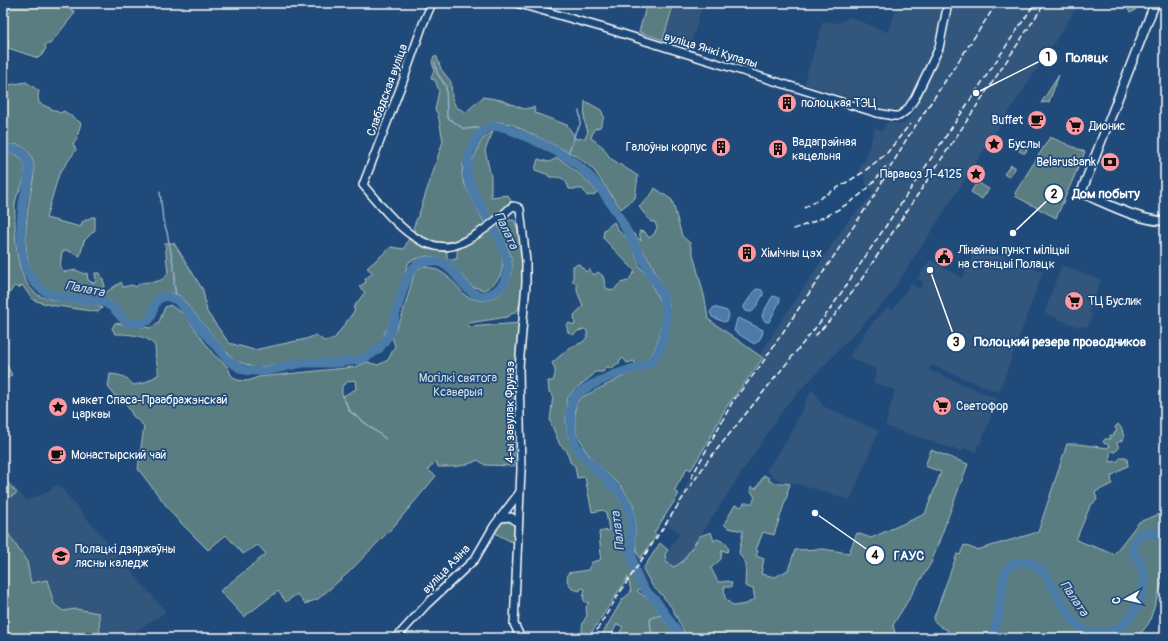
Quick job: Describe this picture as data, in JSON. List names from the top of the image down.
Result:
{
  "streets": {
    "street": [
      "вуліца Янкі Купалы",
      "Слабадская вуліца",
      "4-ы завулак Фрунзэ",
      "вуліца Азіна"
    ]
  },
  "crossings": [
    ["Слабадская вуліца", "4-ы завулак Фрунзэ"],
    ["4-ы завулак Фрунзэ", "вуліца Азіна"]
  ],
  "water": ["Палата"],
  "parks": ["Могілкі святога Ксаверыя"],
  "places": {
    "other": [
      "Полацк",
      "Дом побыту",
      "Полоцкий резерв проводников",
      "ГАУС"
    ],
    "building": [
      "полоцкая ТЭЦ",
      "Галоўны корпус",
      "Вадагрэйная кацельня",
      "Хімічны цэх"
    ],
    "cafe": ["Buffet", "Монастырский чай"],
    "supermarket": ["Дионис", "ТЦ Буслик", "Светофор"],
    "place": ["Буслы", "Паравоз Л-4125", "макет Спаса-Праабражэнскай царквы"],
    "bank": ["Belarusbank"],
    "public building": ["Лінейны пункт міліцыі на станцыі Полацк"],
    "school or university": ["Полацкі дзяржаўны лясны каледж"]
  },
  "north": "left"
}
